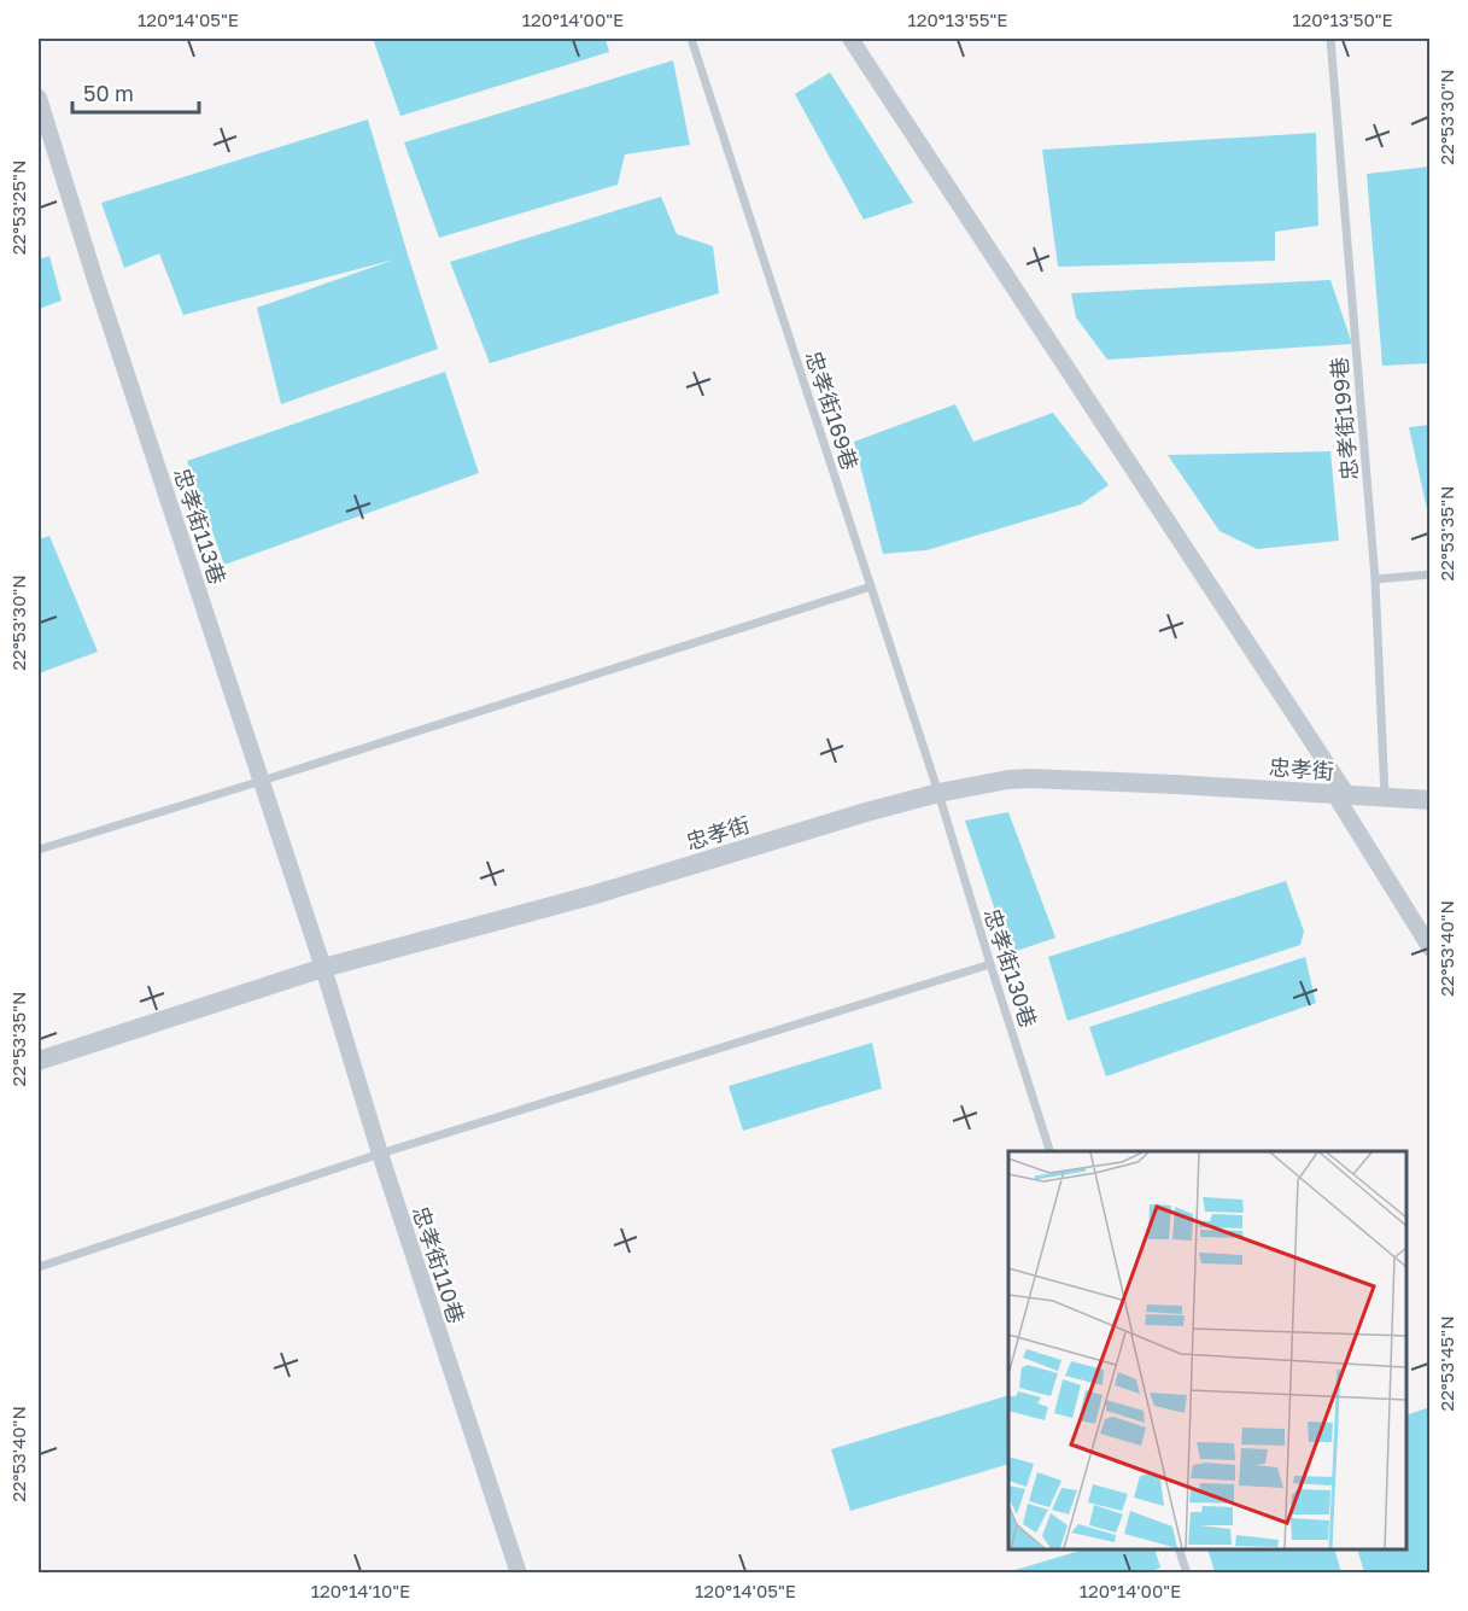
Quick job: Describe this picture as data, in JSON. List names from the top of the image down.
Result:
{
  "streets": {
    "street": ["忠孝街113巷", "忠孝街", "忠孝街110巷"],
    "lane": ["忠孝街169巷", "忠孝街199巷", "忠孝街130巷"]
  },
  "crossings": [
    ["忠孝街169巷", "忠孝街"],
    ["忠孝街169巷", "忠孝街130巷"],
    ["忠孝街199巷", "忠孝街"],
    ["忠孝街113巷", "忠孝街"],
    ["忠孝街113巷", "忠孝街110巷"],
    ["忠孝街", "忠孝街130巷"],
    ["忠孝街", "忠孝街110巷"]
  ],
  "scale_bar": "50 m",
  "coordinates": [
    "120°14'05\"E",
    "120°14'00\"E",
    "120°13'55\"E",
    "120°13'50\"E",
    "22°53'30\"N",
    "22°53'25\"N",
    "22°53'35\"N",
    "22°53'40\"N",
    "22°53'45\"N",
    "120°14'10\"E"
  ]
}
